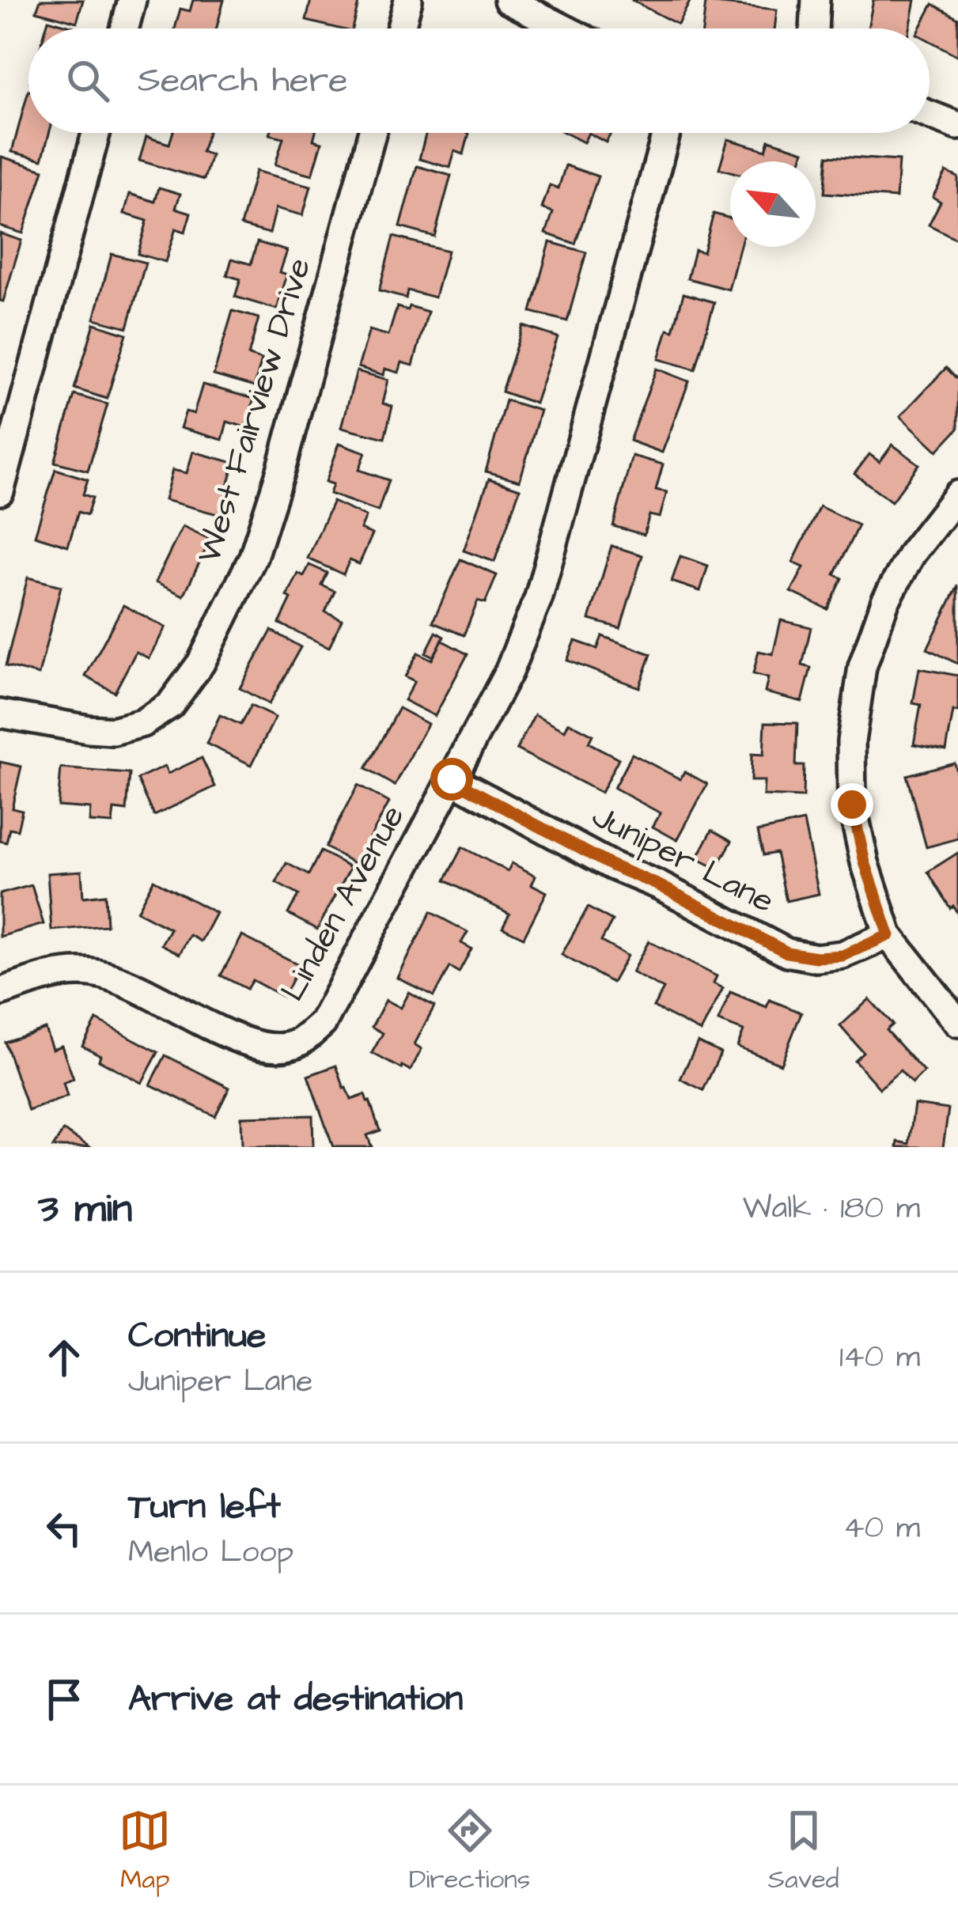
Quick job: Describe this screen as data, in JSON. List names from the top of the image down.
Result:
{
  "streets": {
    "street": ["West Fairview Drive", "Juniper Lane", "Linden Avenue"]
  },
  "crossings": [
    ["Juniper Lane", "Linden Avenue"]
  ],
  "north": "top left",
  "page": {
    "search": "Search here",
    "heading": ["3 min", "Walk · 180 m"],
    "list": [
      ["Continue", "Juniper Lane", "140 m"],
      ["Turn left", "Menlo Loop", "40 m"],
      "Arrive at destination"
    ],
    "nav": ["Map", "Directions", "Saved"]
  }
}
